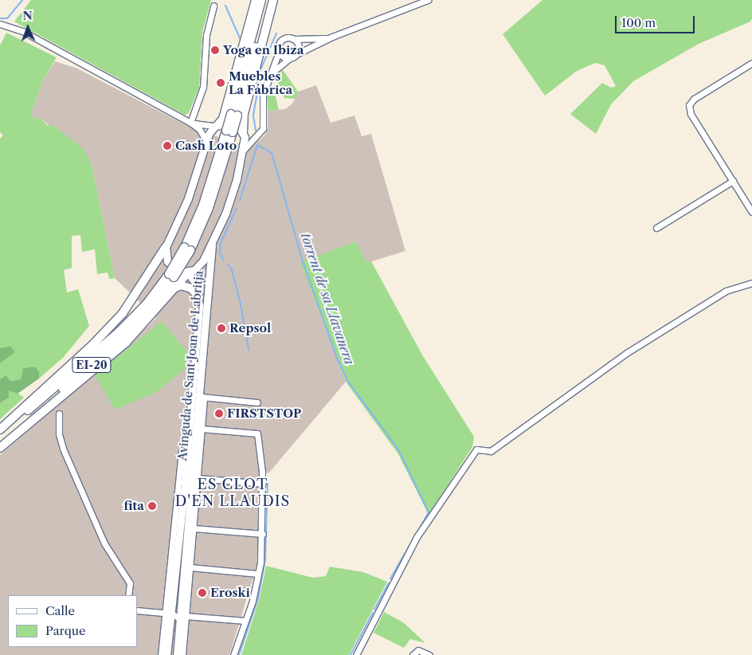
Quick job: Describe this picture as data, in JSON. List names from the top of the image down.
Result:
{
  "streets": {
    "highway": ["EI-20"],
    "main road": ["Avinguda de Sant Joan de Labritja"]
  },
  "districts": ["ES CLOT D'EN LLAUDIS"],
  "water": ["torrent de sa Llavanera"],
  "places": [
    "Yoga en Ibiza",
    "Muebles La Fábrica",
    "Cash Loto",
    "Repsol",
    "FIRSTSTOP",
    "fita",
    "Eroski"
  ],
  "legend": ["Calle", "Parque"],
  "scale_bar": "100 m",
  "north": "top"
}
